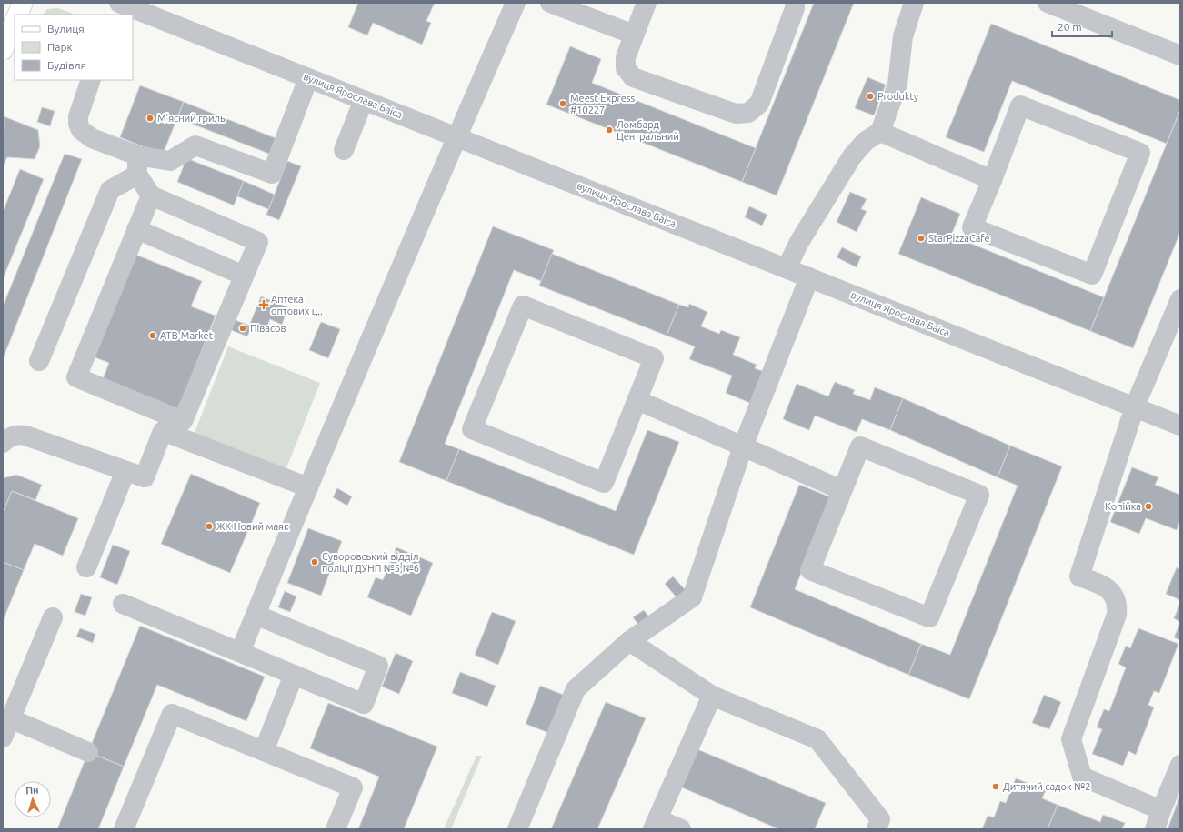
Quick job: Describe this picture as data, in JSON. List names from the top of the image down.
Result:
{
  "streets": {
    "street": ["вулиця Ярослава Баіса"]
  },
  "places": {
    "other": [
      "Produkty",
      "Meest Express #10227",
      "М'ясний гриль",
      "Ломбард Центральний",
      "StarPizzaCafe",
      "Півасов",
      "ATB-Market",
      "Копійка",
      "ЖК Новий маяк",
      "Суворовський відділ поліції ДУНП №5,№6",
      "Дитячий садок №2"
    ],
    "health": ["Аптека оптових ц‥"]
  },
  "legend": ["Вулиця", "Парк", "Будівля"],
  "scale_bar": "20 m",
  "north": "top"
}
